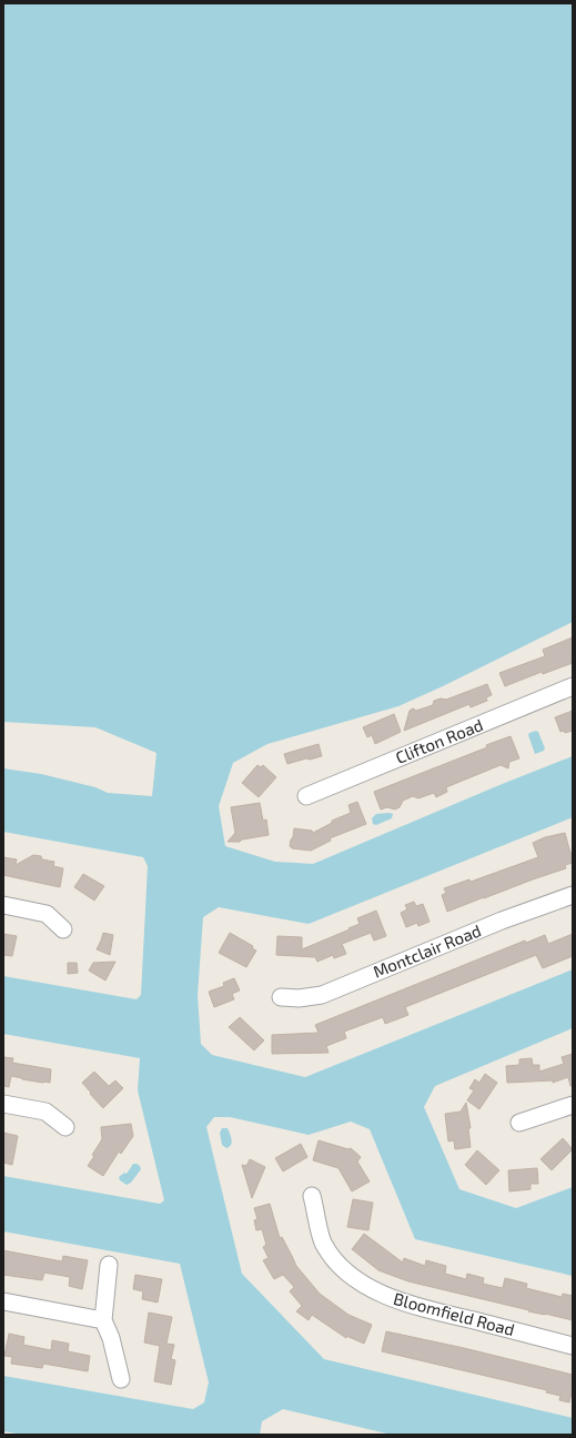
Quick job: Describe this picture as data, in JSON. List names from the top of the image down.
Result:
{
  "streets": {
    "street": ["Clifton Road", "Montclair Road", "Bloomfield Road"]
  }
}
